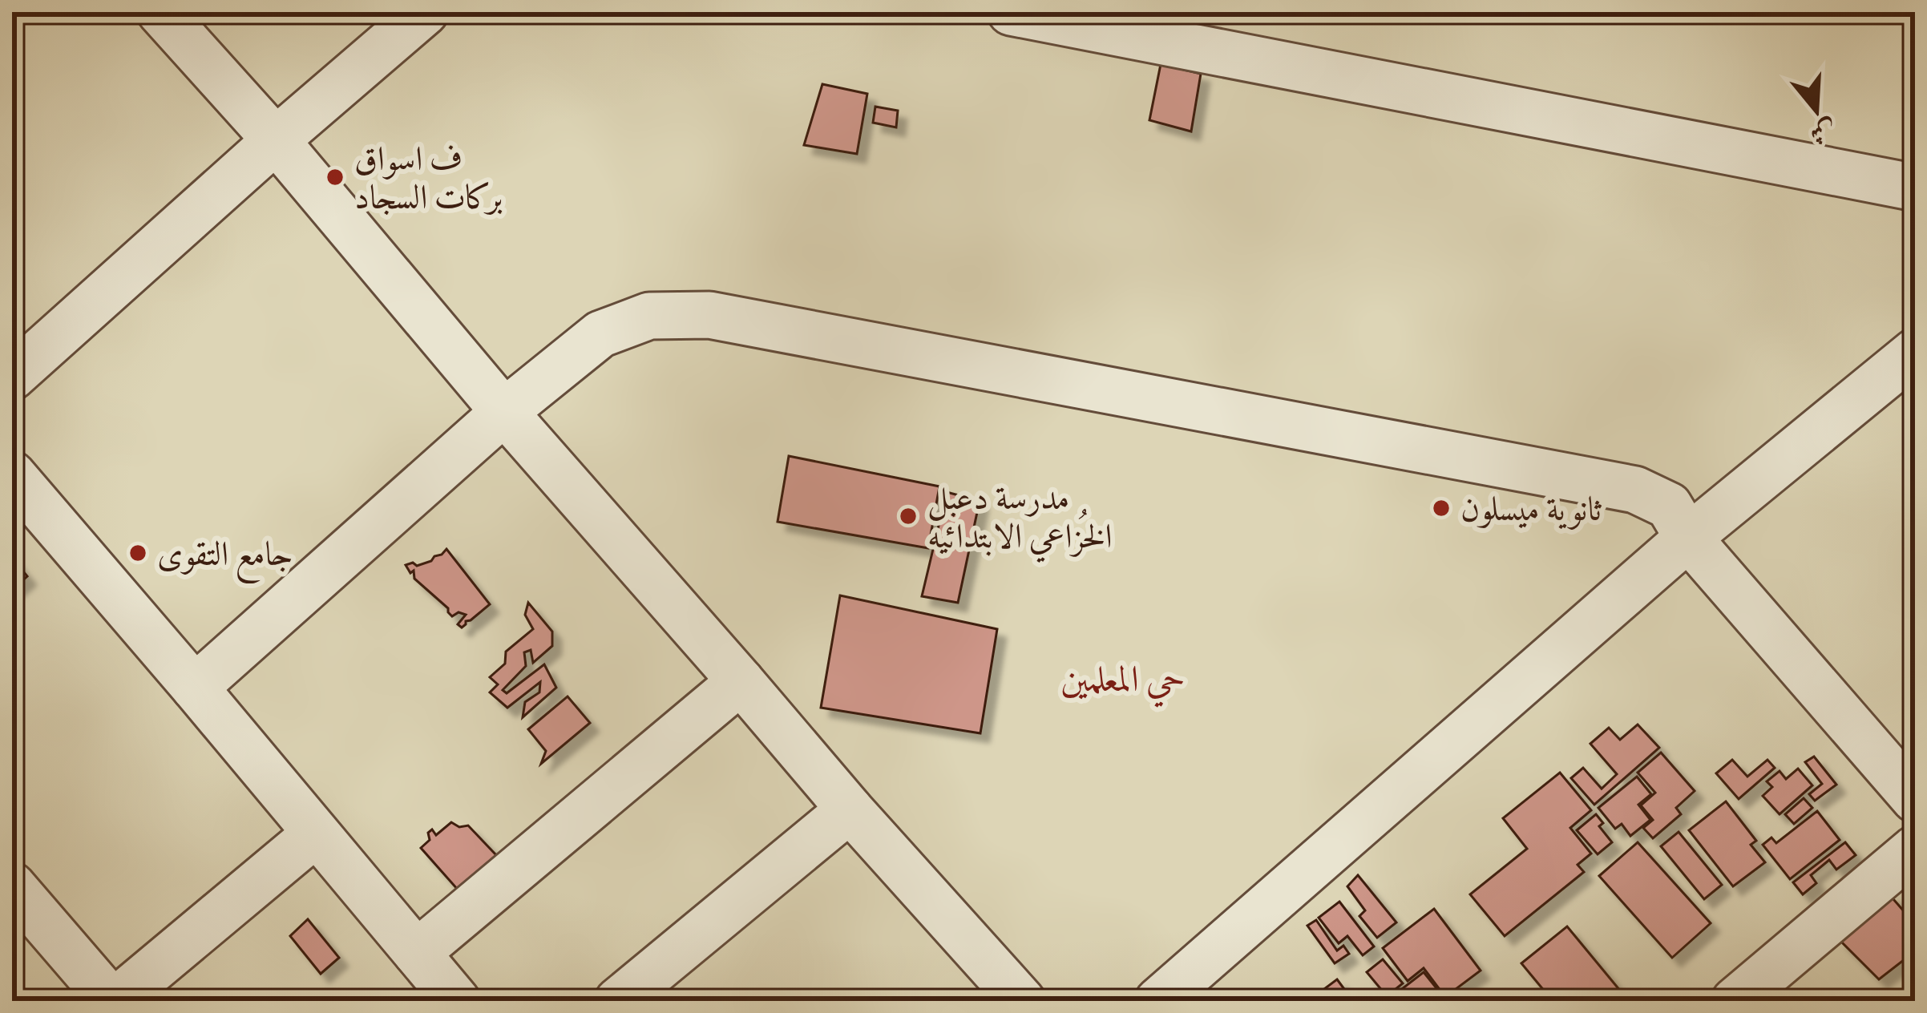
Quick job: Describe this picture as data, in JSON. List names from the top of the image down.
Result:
{
  "districts": ["حي المعلمین"],
  "places": [
    "ف اسواق بركات السجاد",
    "ثانوية ميسلون",
    "مدرسة دعبل الخُزاعي الابتدائيه",
    "جامع التقوى"
  ],
  "north": "bottom"
}
